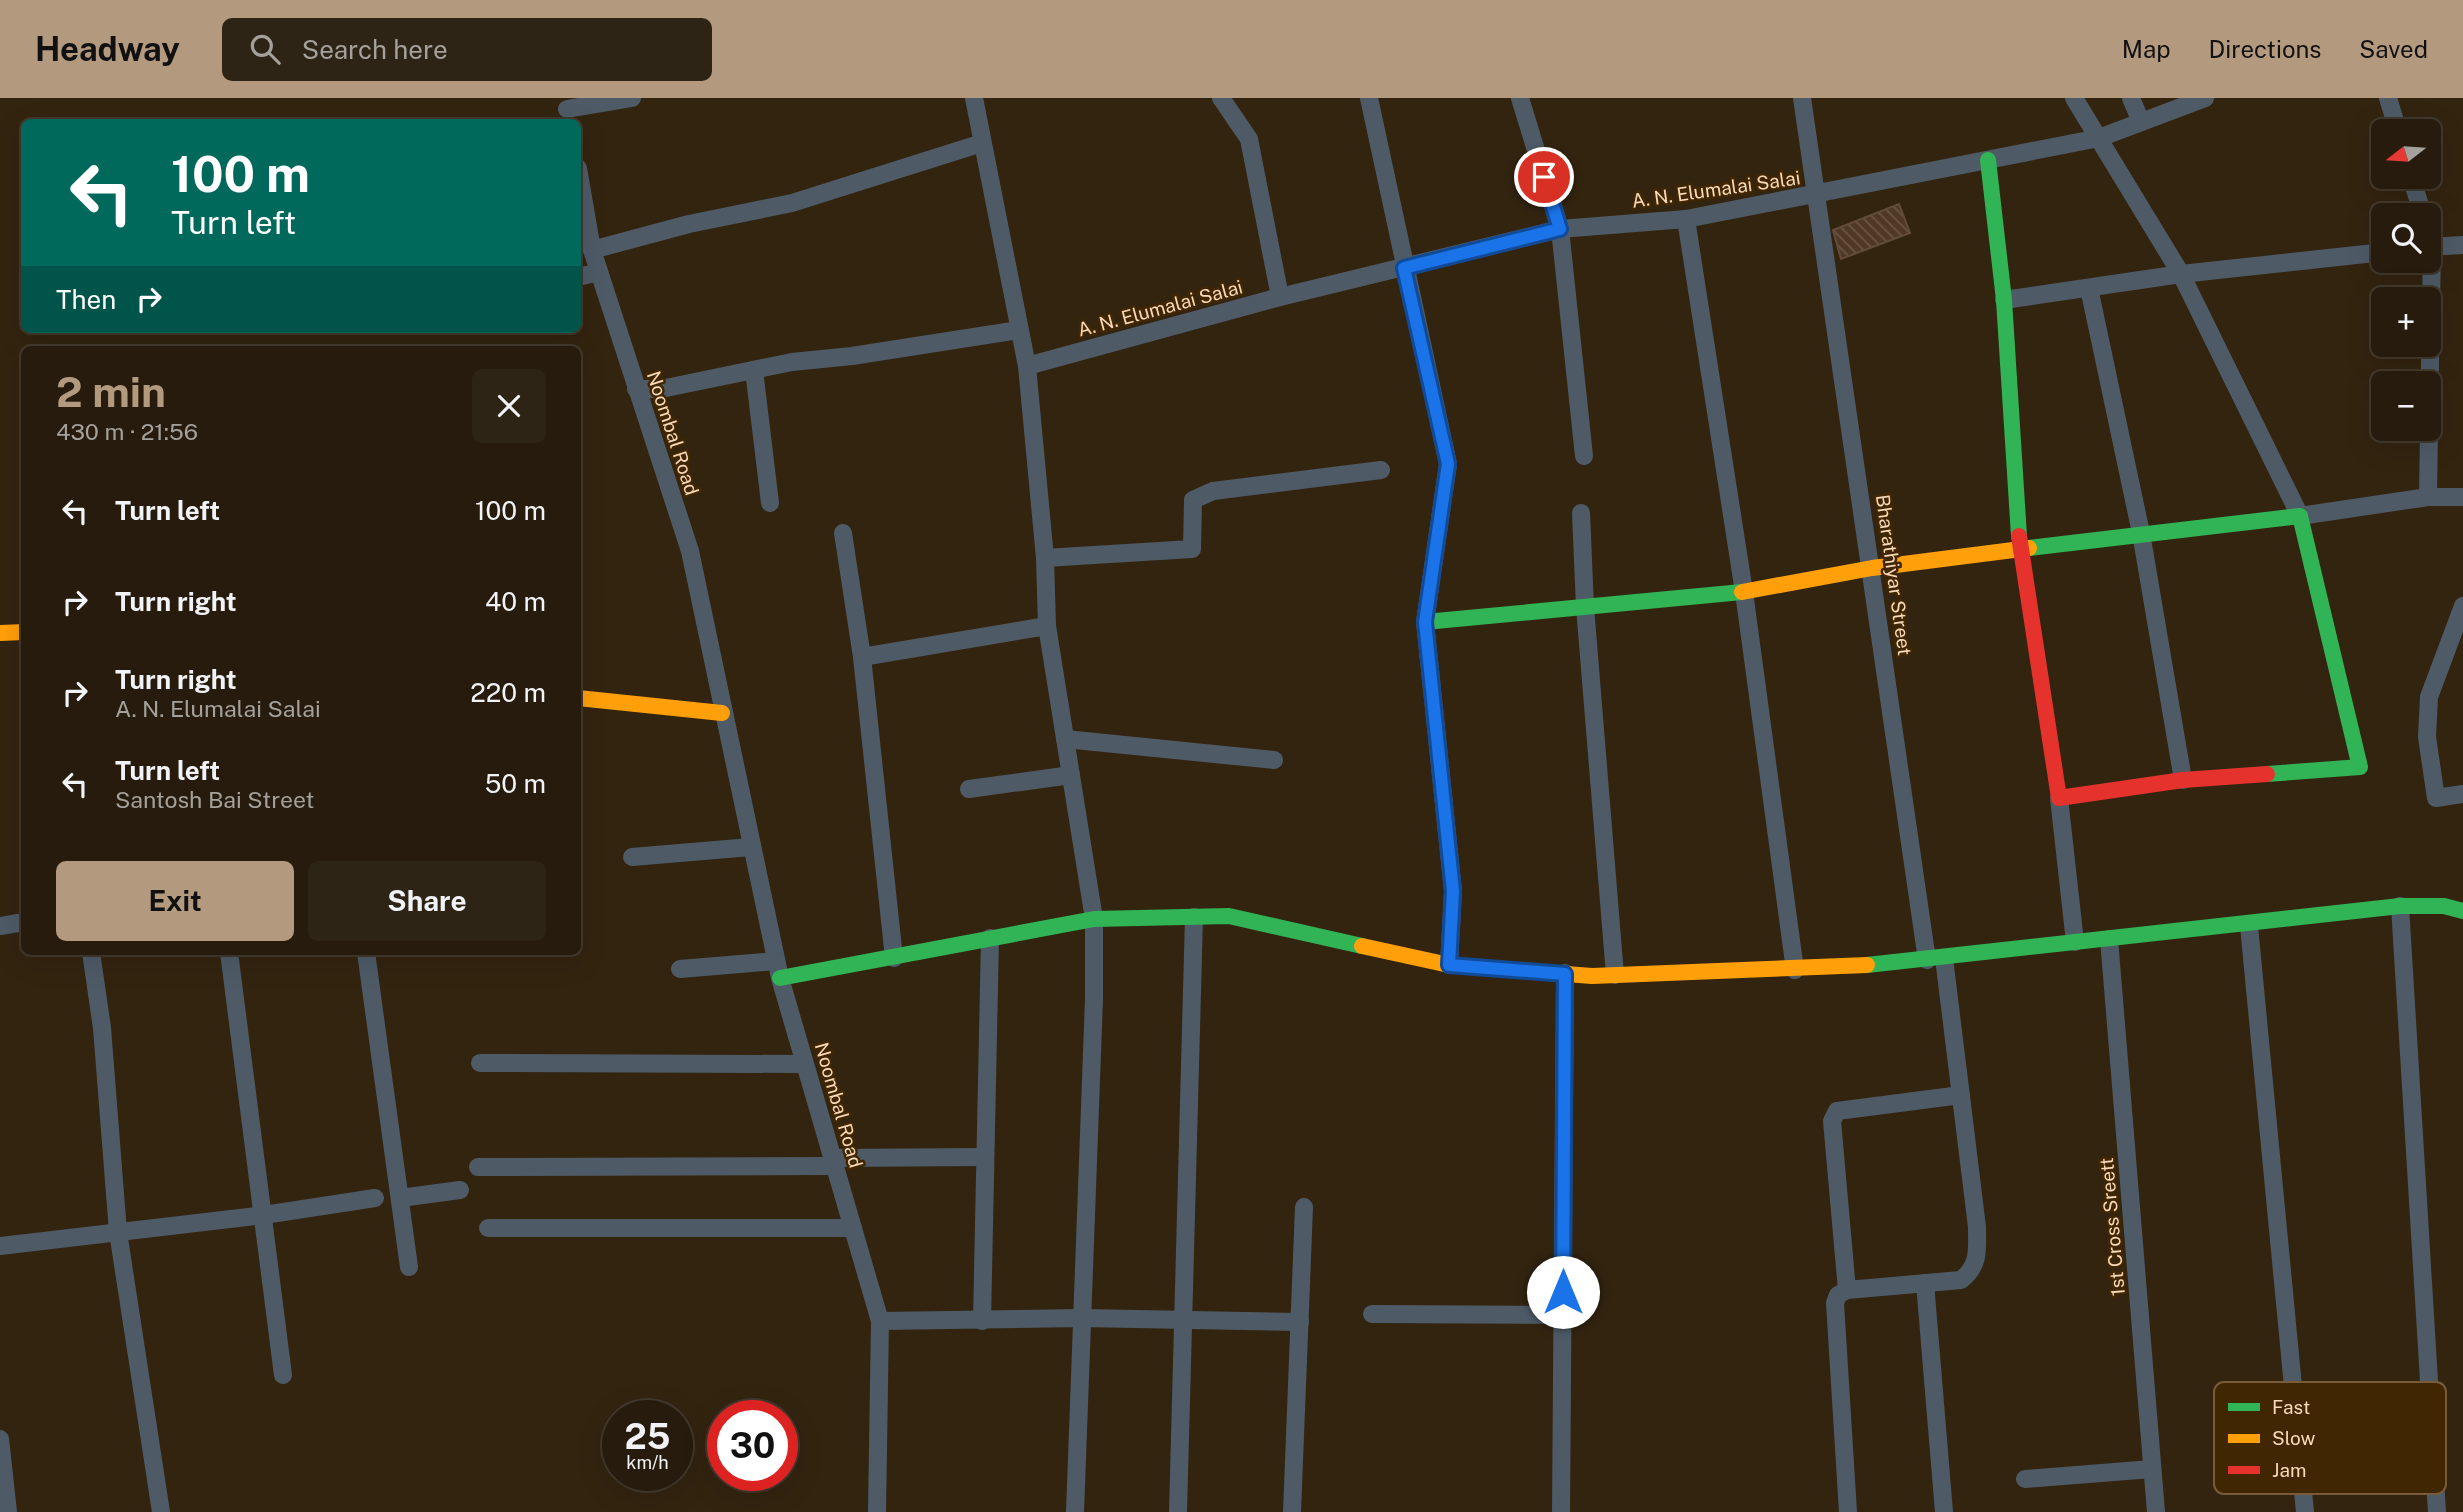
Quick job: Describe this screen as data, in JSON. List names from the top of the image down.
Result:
{
  "streets": {
    "street": [
      "A. N. Elumalai Salai",
      "Noombal Road",
      "Bharathiyar Street",
      "1st Cross Sreett"
    ]
  },
  "crossings": [
    ["A. N. Elumalai Salai", "Bharathiyar Street"]
  ],
  "legend": ["Fast", "Slow", "Jam"],
  "north": "left",
  "page": {
    "header": "Headway",
    "search": "Search here",
    "nav": ["Map", "Directions", "Saved"],
    "map_buttons": ["+", "−"],
    "turn": ["100 m", "Turn left"],
    "then": "Then",
    "heading": ["2 min", "430 m · 21:56"],
    "list": [
      {
        "name": "Turn left",
        "value": "100 m"
      },
      {
        "name": "Turn right",
        "value": "40 m"
      },
      {
        "name": "Turn right",
        "note": "A. N. Elumalai Salai",
        "value": "220 m"
      },
      {
        "name": "Turn left",
        "note": "Santosh Bai Street",
        "value": "50 m"
      }
    ],
    "buttons": ["Exit", "Share"],
    "speed": "25 km/h",
    "limit": "30"
  }
}
